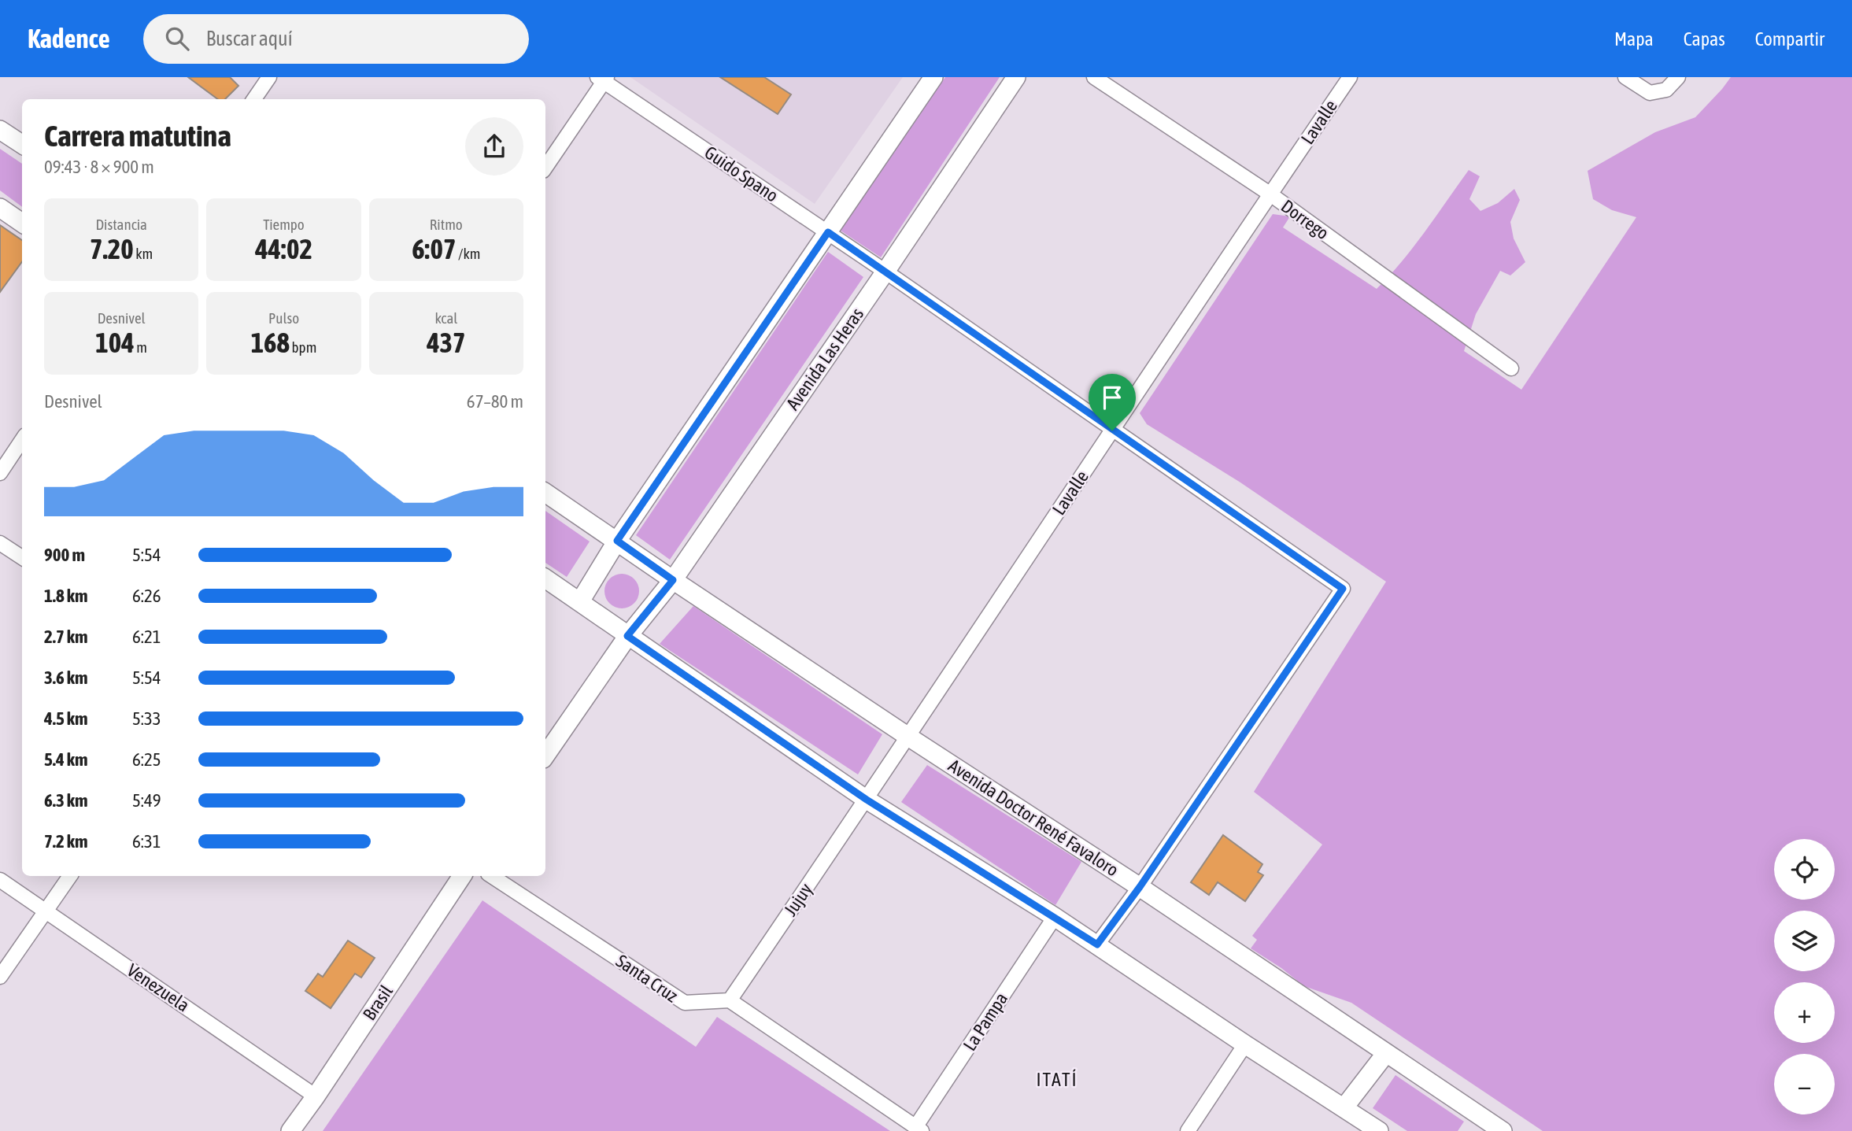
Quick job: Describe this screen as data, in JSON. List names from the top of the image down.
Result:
{
  "streets": {
    "main road": ["Avenida Las Heras", "Avenida Doctor René Favaloro", "Brasil"],
    "street": [
      "Lavalle",
      "Guido Spano",
      "Dorrego",
      "Jujuy",
      "Santa Cruz",
      "Venezuela",
      "La Pampa"
    ]
  },
  "crossings": [
    ["Lavalle", "Guido Spano"],
    ["Lavalle", "Dorrego"],
    ["Lavalle", "Avenida Doctor René Favaloro"],
    ["Lavalle", "Jujuy"],
    ["Guido Spano", "Avenida Las Heras"],
    ["Guido Spano", "Avenida Doctor René Favaloro"],
    ["Avenida Las Heras", "Avenida Doctor René Favaloro"],
    ["Jujuy", "Santa Cruz"],
    ["Venezuela", "Brasil"]
  ],
  "districts": ["ITATÍ"],
  "page": {
    "header": "Kadence",
    "search": "Buscar aquí",
    "nav": ["Mapa", "Capas", "Compartir"],
    "heading": ["Carrera matutina", "09:43 · 8 × 900 m"],
    "stats": [
      ["Distancia", "7.20 km"],
      ["Tiempo", "44:02"],
      ["Ritmo", "6:07 /km"],
      ["Desnivel", "104 m"],
      ["Pulso", "168 bpm"],
      ["kcal", "437"]
    ],
    "chart": ["Desnivel", "67–80 m"],
    "list": [
      {
        "name": "900 m",
        "note": "5:54"
      },
      {
        "name": "1.8 km",
        "note": "6:26"
      },
      {
        "name": "2.7 km",
        "note": "6:21"
      },
      {
        "name": "3.6 km",
        "note": "5:54"
      },
      {
        "name": "4.5 km",
        "note": "5:33"
      },
      {
        "name": "5.4 km",
        "note": "6:25"
      },
      {
        "name": "6.3 km",
        "note": "5:49"
      },
      {
        "name": "7.2 km",
        "note": "6:31"
      }
    ],
    "map_buttons": ["+", "−"]
  }
}
